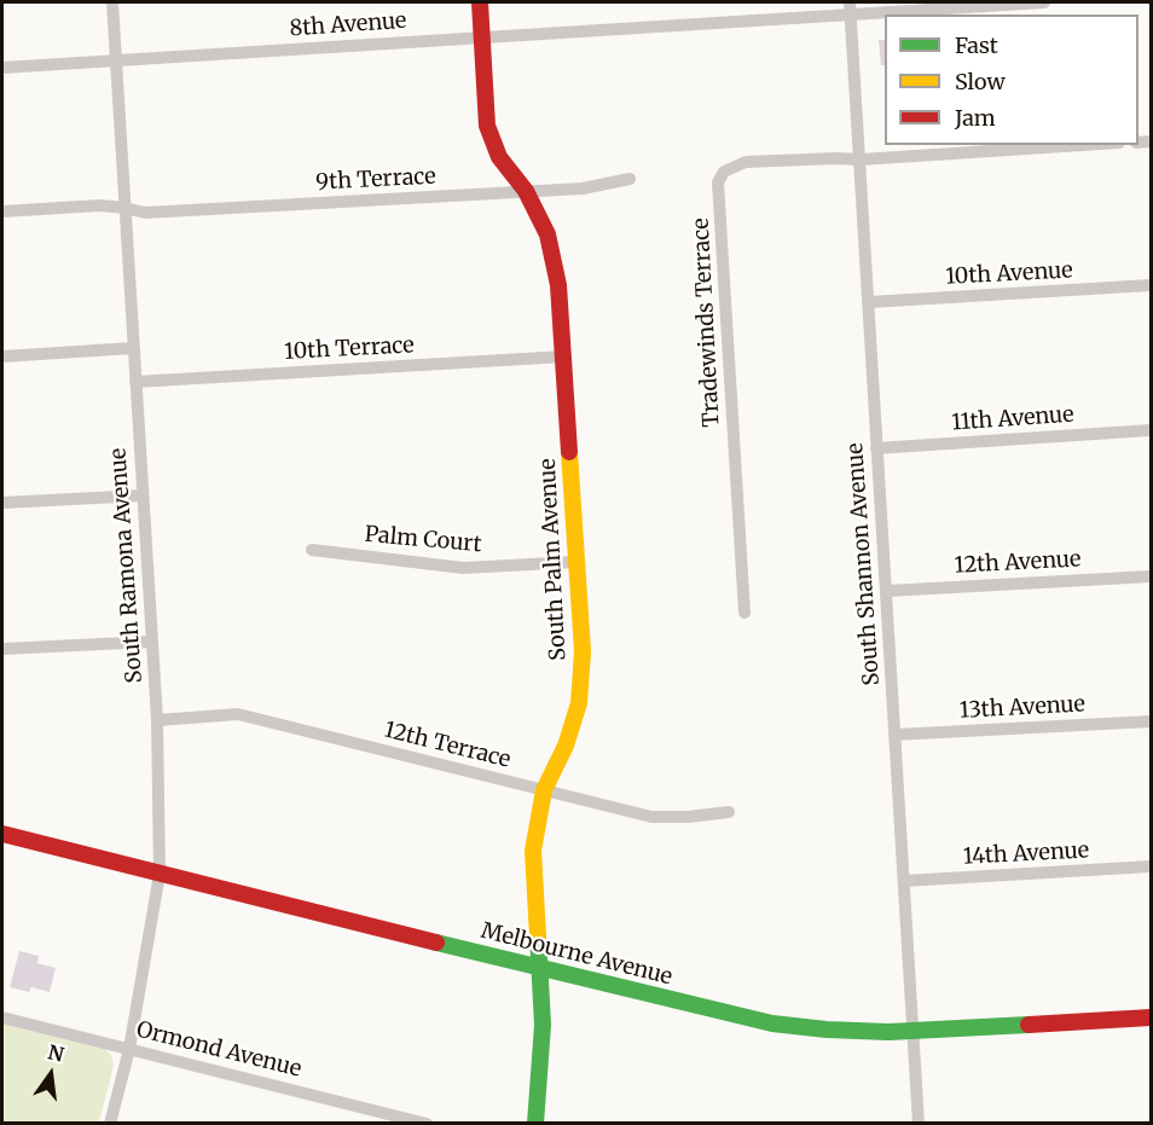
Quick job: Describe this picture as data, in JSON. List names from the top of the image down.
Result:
{
  "streets": {
    "street": [
      "8th Avenue",
      "9th Terrace",
      "10th Avenue",
      "Tradewinds Terrace",
      "10th Terrace",
      "11th Avenue",
      "Palm Court",
      "South Palm Avenue",
      "12th Avenue",
      "South Shannon Avenue",
      "South Ramona Avenue",
      "13th Avenue",
      "12th Terrace",
      "14th Avenue",
      "Melbourne Avenue",
      "Ormond Avenue"
    ]
  },
  "crossings": [
    ["8th Avenue", "South Palm Avenue"],
    ["8th Avenue", "South Shannon Avenue"],
    ["8th Avenue", "South Ramona Avenue"],
    ["9th Terrace", "South Palm Avenue"],
    ["9th Terrace", "South Ramona Avenue"],
    ["10th Avenue", "South Shannon Avenue"],
    ["Tradewinds Terrace", "South Shannon Avenue"],
    ["10th Terrace", "South Palm Avenue"],
    ["10th Terrace", "South Ramona Avenue"],
    ["11th Avenue", "South Shannon Avenue"],
    ["Palm Court", "South Palm Avenue"],
    ["South Palm Avenue", "12th Terrace"],
    ["South Palm Avenue", "Melbourne Avenue"],
    ["12th Avenue", "South Shannon Avenue"],
    ["South Shannon Avenue", "13th Avenue"],
    ["South Shannon Avenue", "14th Avenue"],
    ["South Shannon Avenue", "Melbourne Avenue"],
    ["South Ramona Avenue", "12th Terrace"],
    ["South Ramona Avenue", "Melbourne Avenue"],
    ["South Ramona Avenue", "Ormond Avenue"]
  ],
  "legend": ["Fast", "Slow", "Jam"],
  "north": "top"
}
